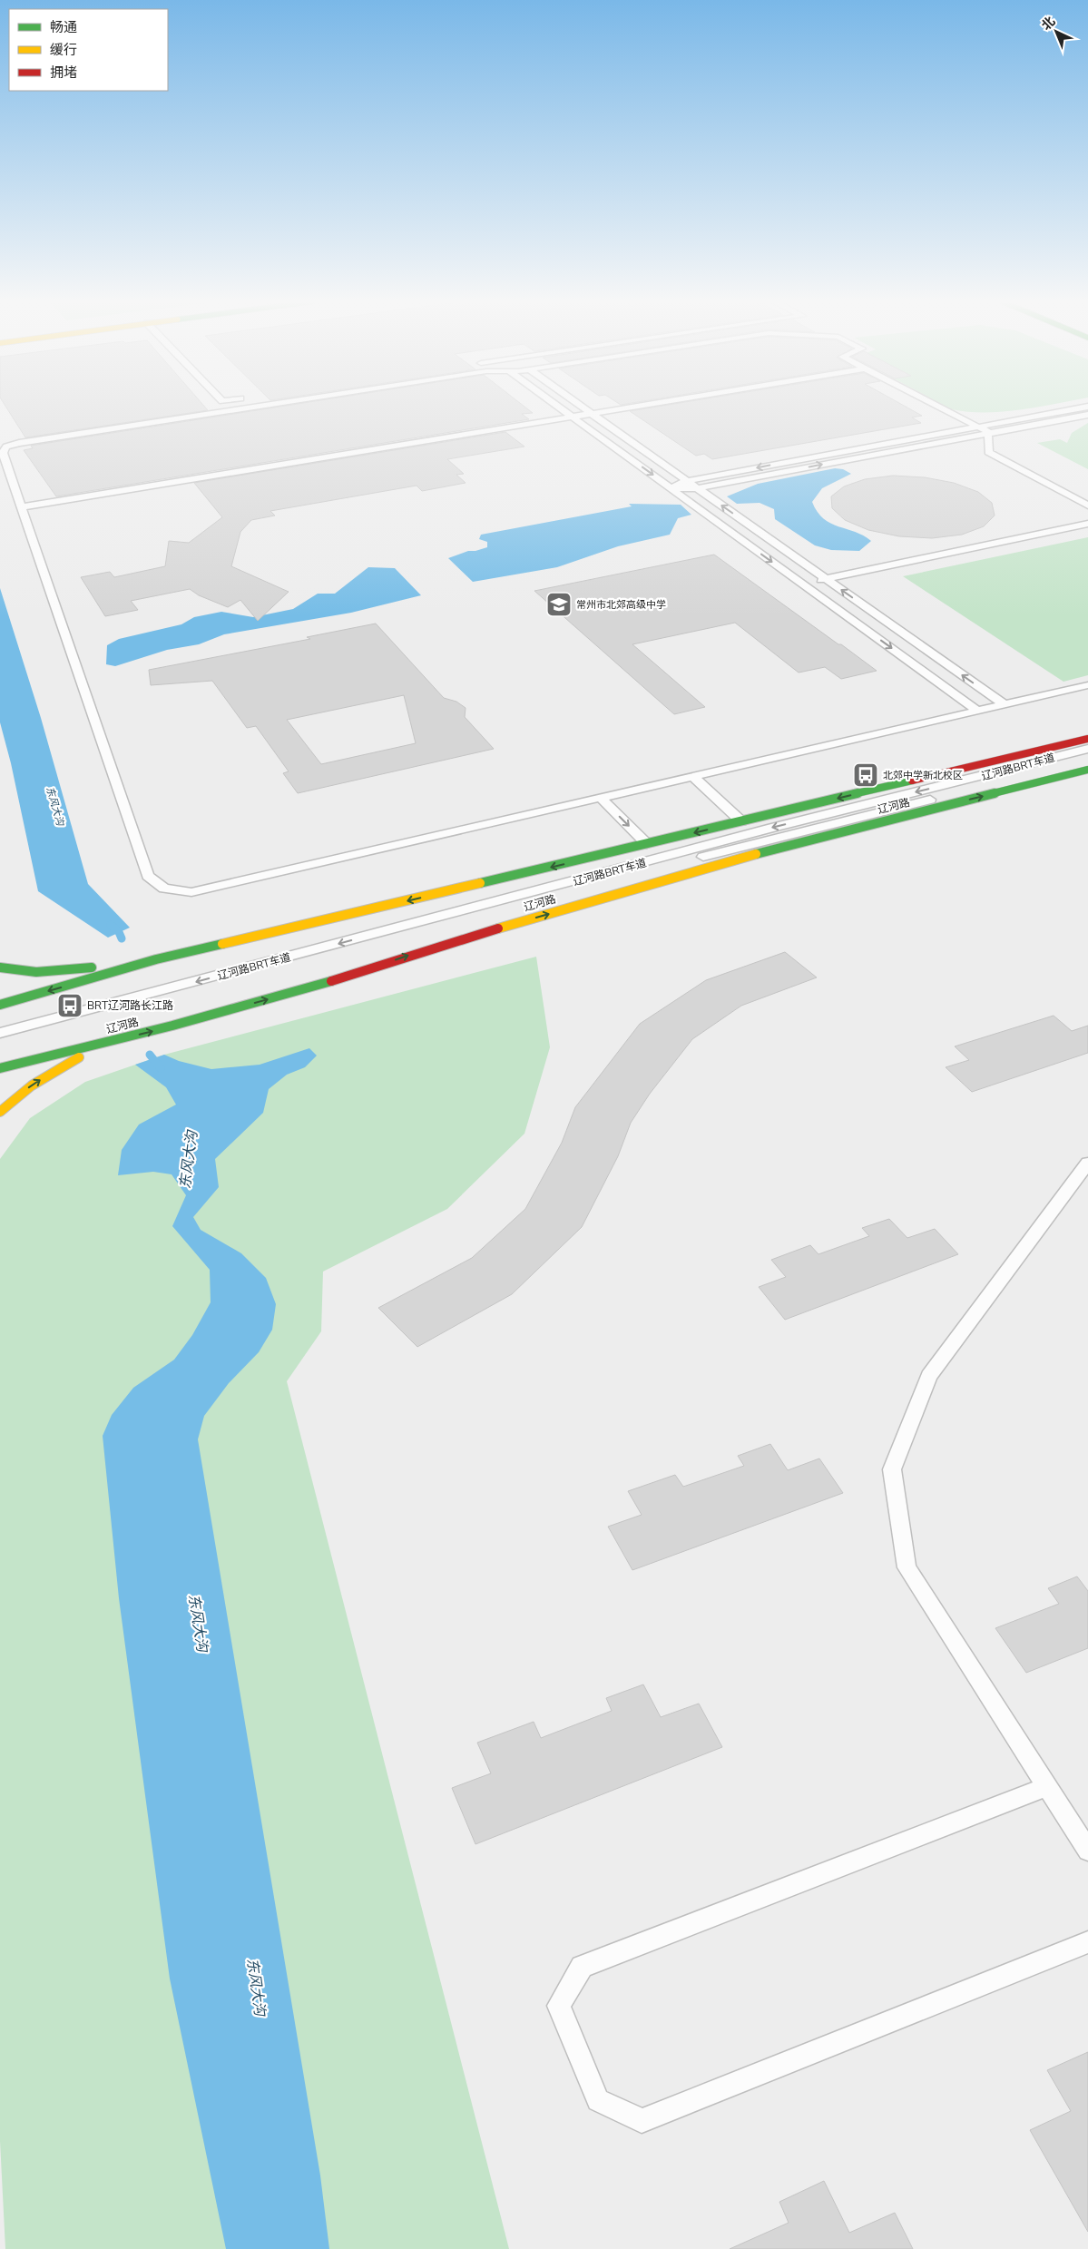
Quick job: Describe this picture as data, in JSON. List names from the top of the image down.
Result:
{
  "streets": {
    "main road": ["辽河路"],
    "lane": ["辽河路BRT车道"]
  },
  "water": ["东风大沟"],
  "places": {
    "school or university": ["常州市北郊高级中学"],
    "bus stop": ["北郊中学新北校区", "BRT辽河路长江路"]
  },
  "legend": ["畅通", "缓行", "拥堵"],
  "north": "top left"
}
